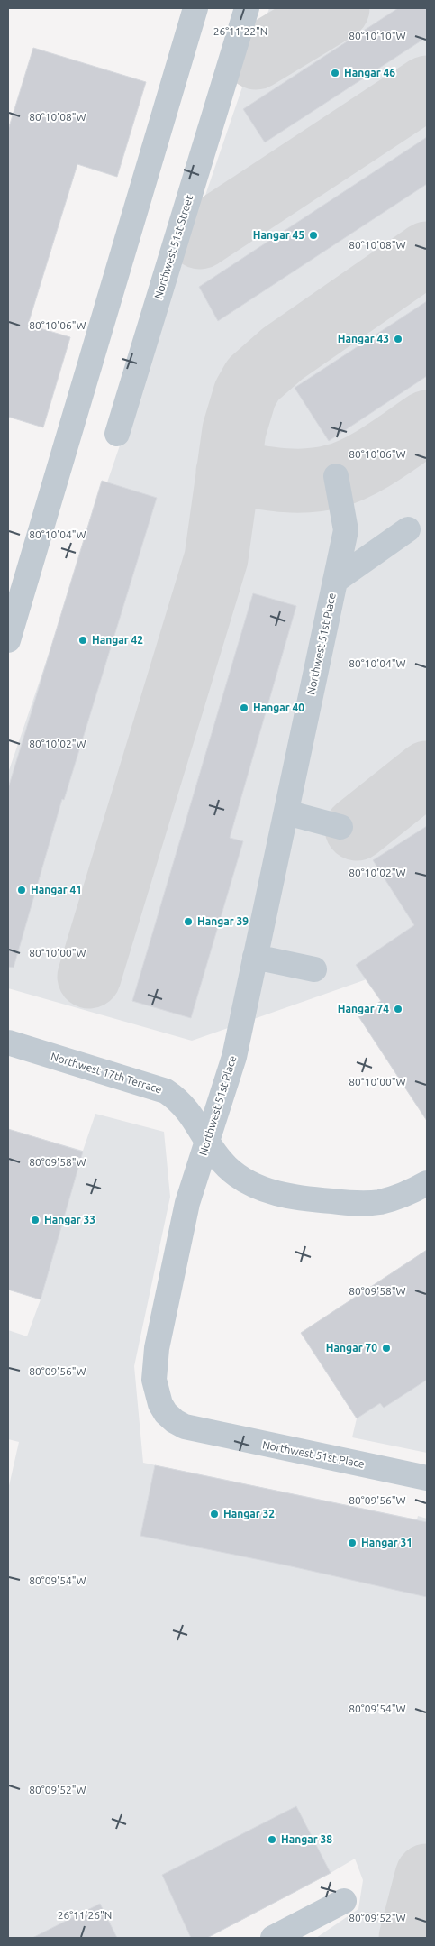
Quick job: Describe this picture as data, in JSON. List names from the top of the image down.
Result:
{
  "streets": {
    "street": ["Northwest 51st Street", "Northwest 51st Place", "Northwest 17th Terrace"]
  },
  "crossings": [
    ["Northwest 51st Place", "Northwest 17th Terrace"]
  ],
  "places": [
    "Hangar 46",
    "Hangar 45",
    "Hangar 43",
    "Hangar 42",
    "Hangar 40",
    "Hangar 41",
    "Hangar 39",
    "Hangar 74",
    "Hangar 33",
    "Hangar 70",
    "Hangar 32",
    "Hangar 31",
    "Hangar 38"
  ],
  "coordinates": [
    "26°11'22\"N",
    "80°10'10\"W",
    "80°10'08\"W",
    "80°10'06\"W",
    "80°10'04\"W",
    "80°10'02\"W",
    "80°10'00\"W",
    "80°09'58\"W",
    "80°09'56\"W",
    "80°09'54\"W",
    "80°09'52\"W",
    "26°11'26\"N"
  ]
}
